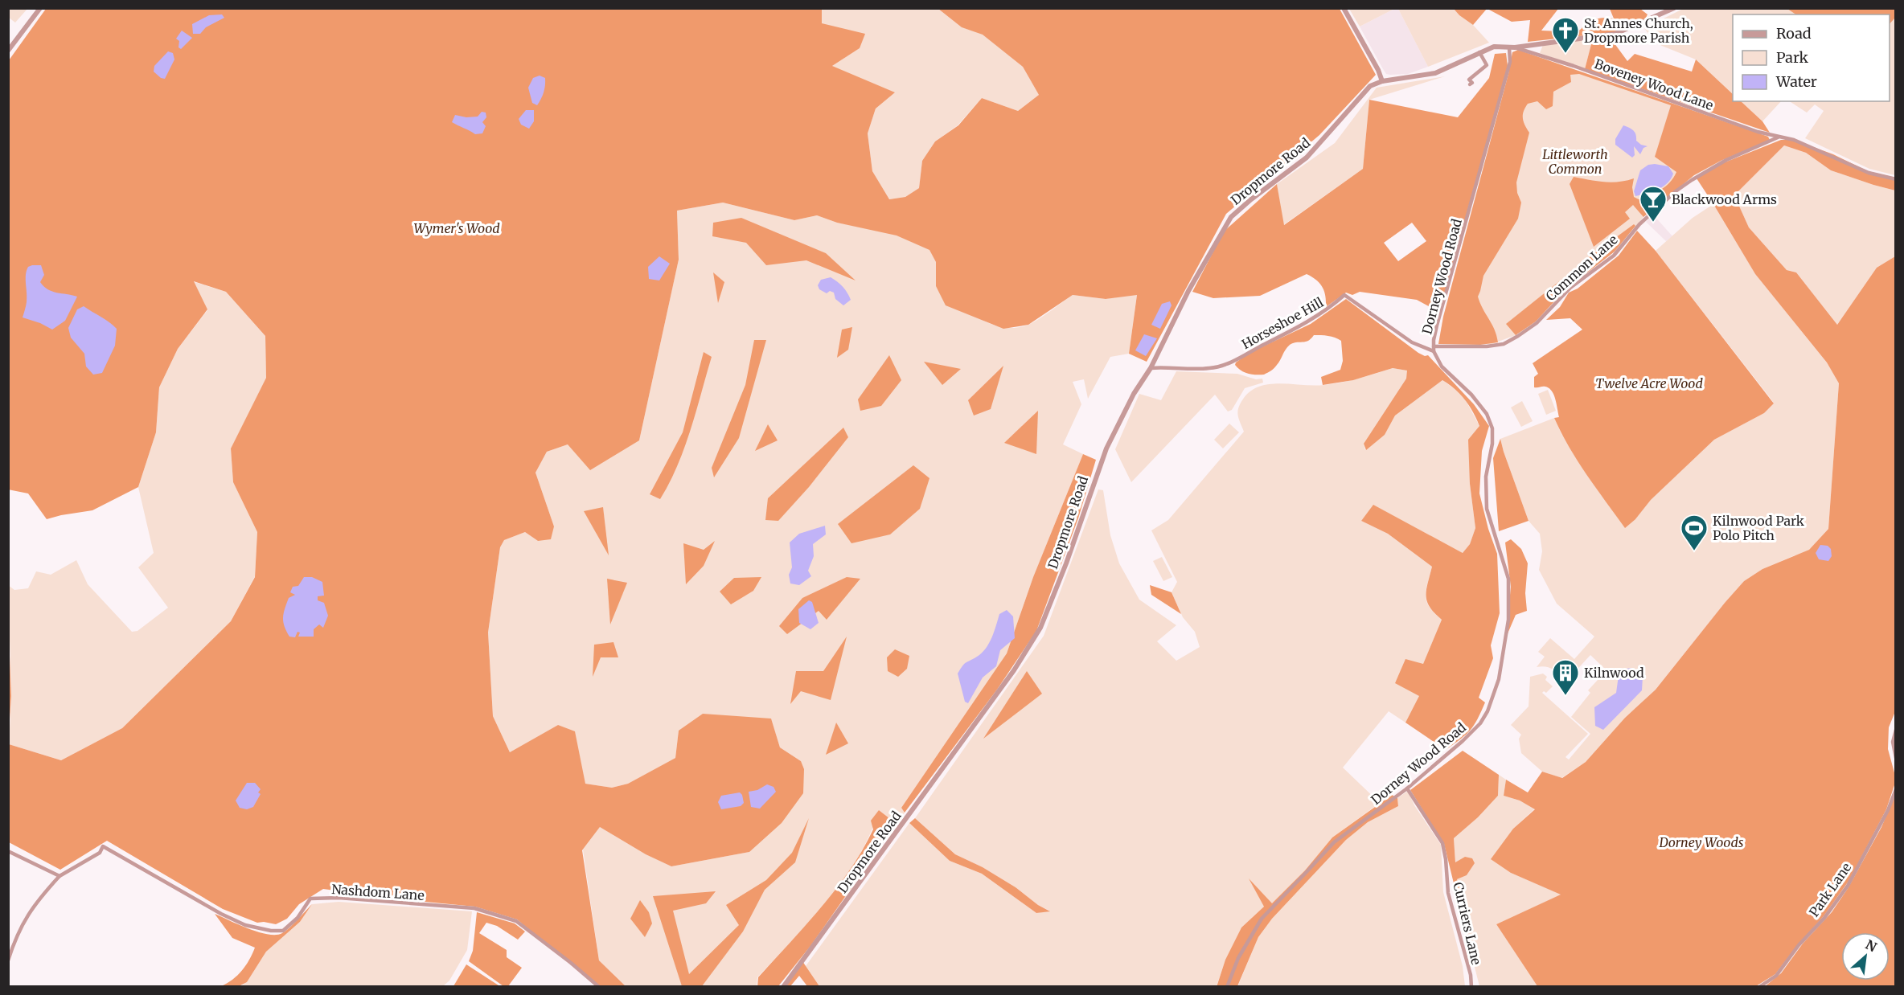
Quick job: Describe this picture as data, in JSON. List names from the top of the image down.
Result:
{
  "streets": {
    "street": [
      "Boveney Wood Lane",
      "Dropmore Road",
      "Common Lane",
      "Dorney Wood Road",
      "Horseshoe Hill",
      "Park Lane",
      "Nashdom Lane",
      "Curriers Lane"
    ]
  },
  "crossings": [
    ["Boveney Wood Lane", "Common Lane"],
    ["Boveney Wood Lane", "Dorney Wood Road"],
    ["Dropmore Road", "Horseshoe Hill"],
    ["Common Lane", "Dorney Wood Road"],
    ["Common Lane", "Horseshoe Hill"],
    ["Dorney Wood Road", "Horseshoe Hill"],
    ["Dorney Wood Road", "Curriers Lane"]
  ],
  "parks": [
    "Littleworth Common",
    "Wymer's Wood",
    "Twelve Acre Wood",
    "Dorney Woods"
  ],
  "places": {
    "church": ["St. Annes Church, Dropmore Parish"],
    "bar": ["Blackwood Arms"],
    "sports": ["Kilnwood Park Polo Pitch"],
    "building": ["Kilnwood"]
  },
  "legend": ["Road", "Park", "Water"],
  "north": "top right"
}
